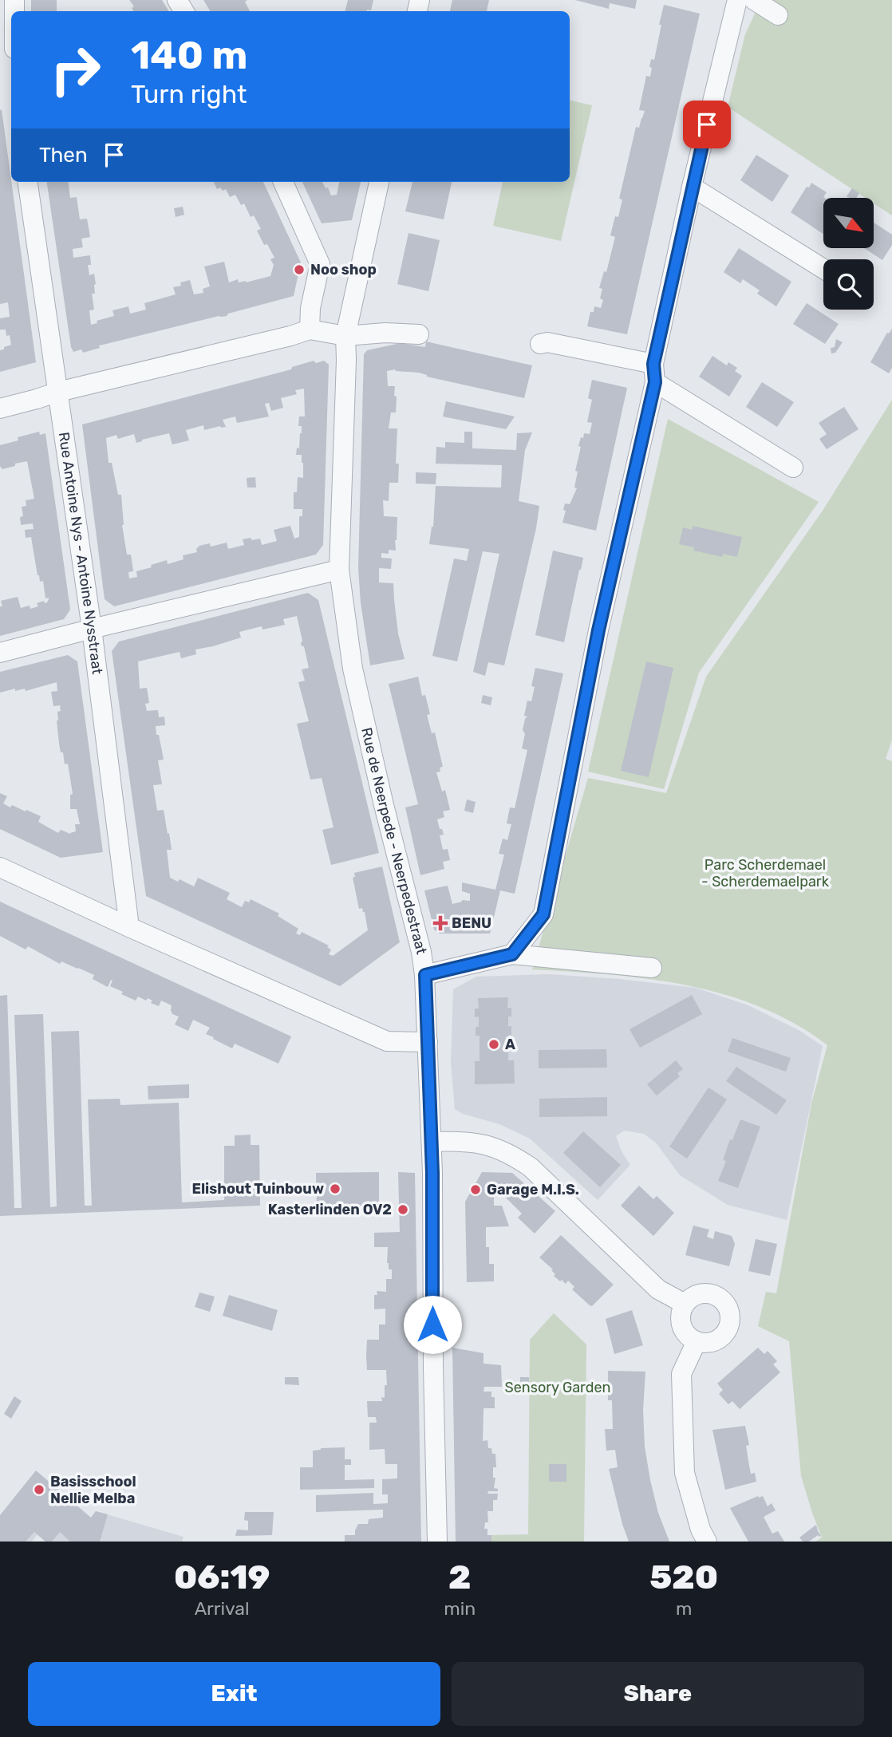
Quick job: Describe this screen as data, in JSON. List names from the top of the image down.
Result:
{
  "streets": {
    "street": ["Rue Antoine Nys - Antoine Nysstraat", "Rue de Neerpede - Neerpedestraat"]
  },
  "parks": ["Parc Scherdemael - Scherdemaelpark", "Sensory Garden"],
  "places": {
    "other": [
      "Noo shop",
      "A",
      "Elishout Tuinbouw",
      "Garage M.I.S.",
      "Kasterlinden OV2",
      "Basisschool Nellie Melba"
    ],
    "health": ["BENU"]
  },
  "north": "bottom right",
  "page": {
    "turn": ["140 m", "Turn right"],
    "then": "Then",
    "eta": [
      "06:19",
      "Arrival",
      "2",
      "min",
      "520",
      "m"
    ],
    "buttons": ["Exit", "Share"]
  }
}
